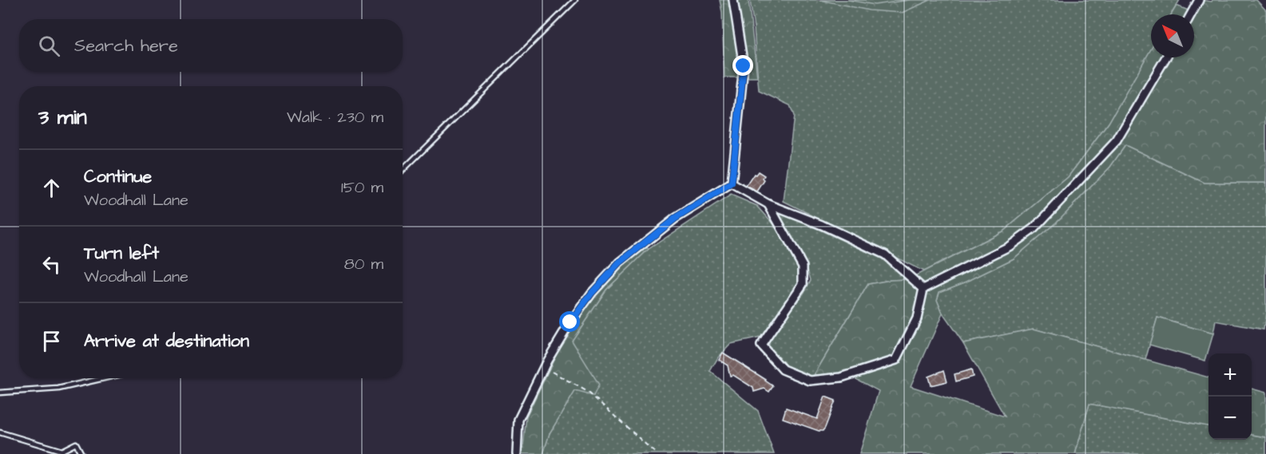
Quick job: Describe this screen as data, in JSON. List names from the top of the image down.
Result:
{
  "north": "top left",
  "page": {
    "search": "Search here",
    "heading": ["3 min", "Walk · 230 m"],
    "list": [
      ["Continue", "Woodhall Lane", "150 m"],
      ["Turn left", "Woodhall Lane", "80 m"],
      "Arrive at destination"
    ],
    "map_buttons": ["+", "−"]
  }
}
